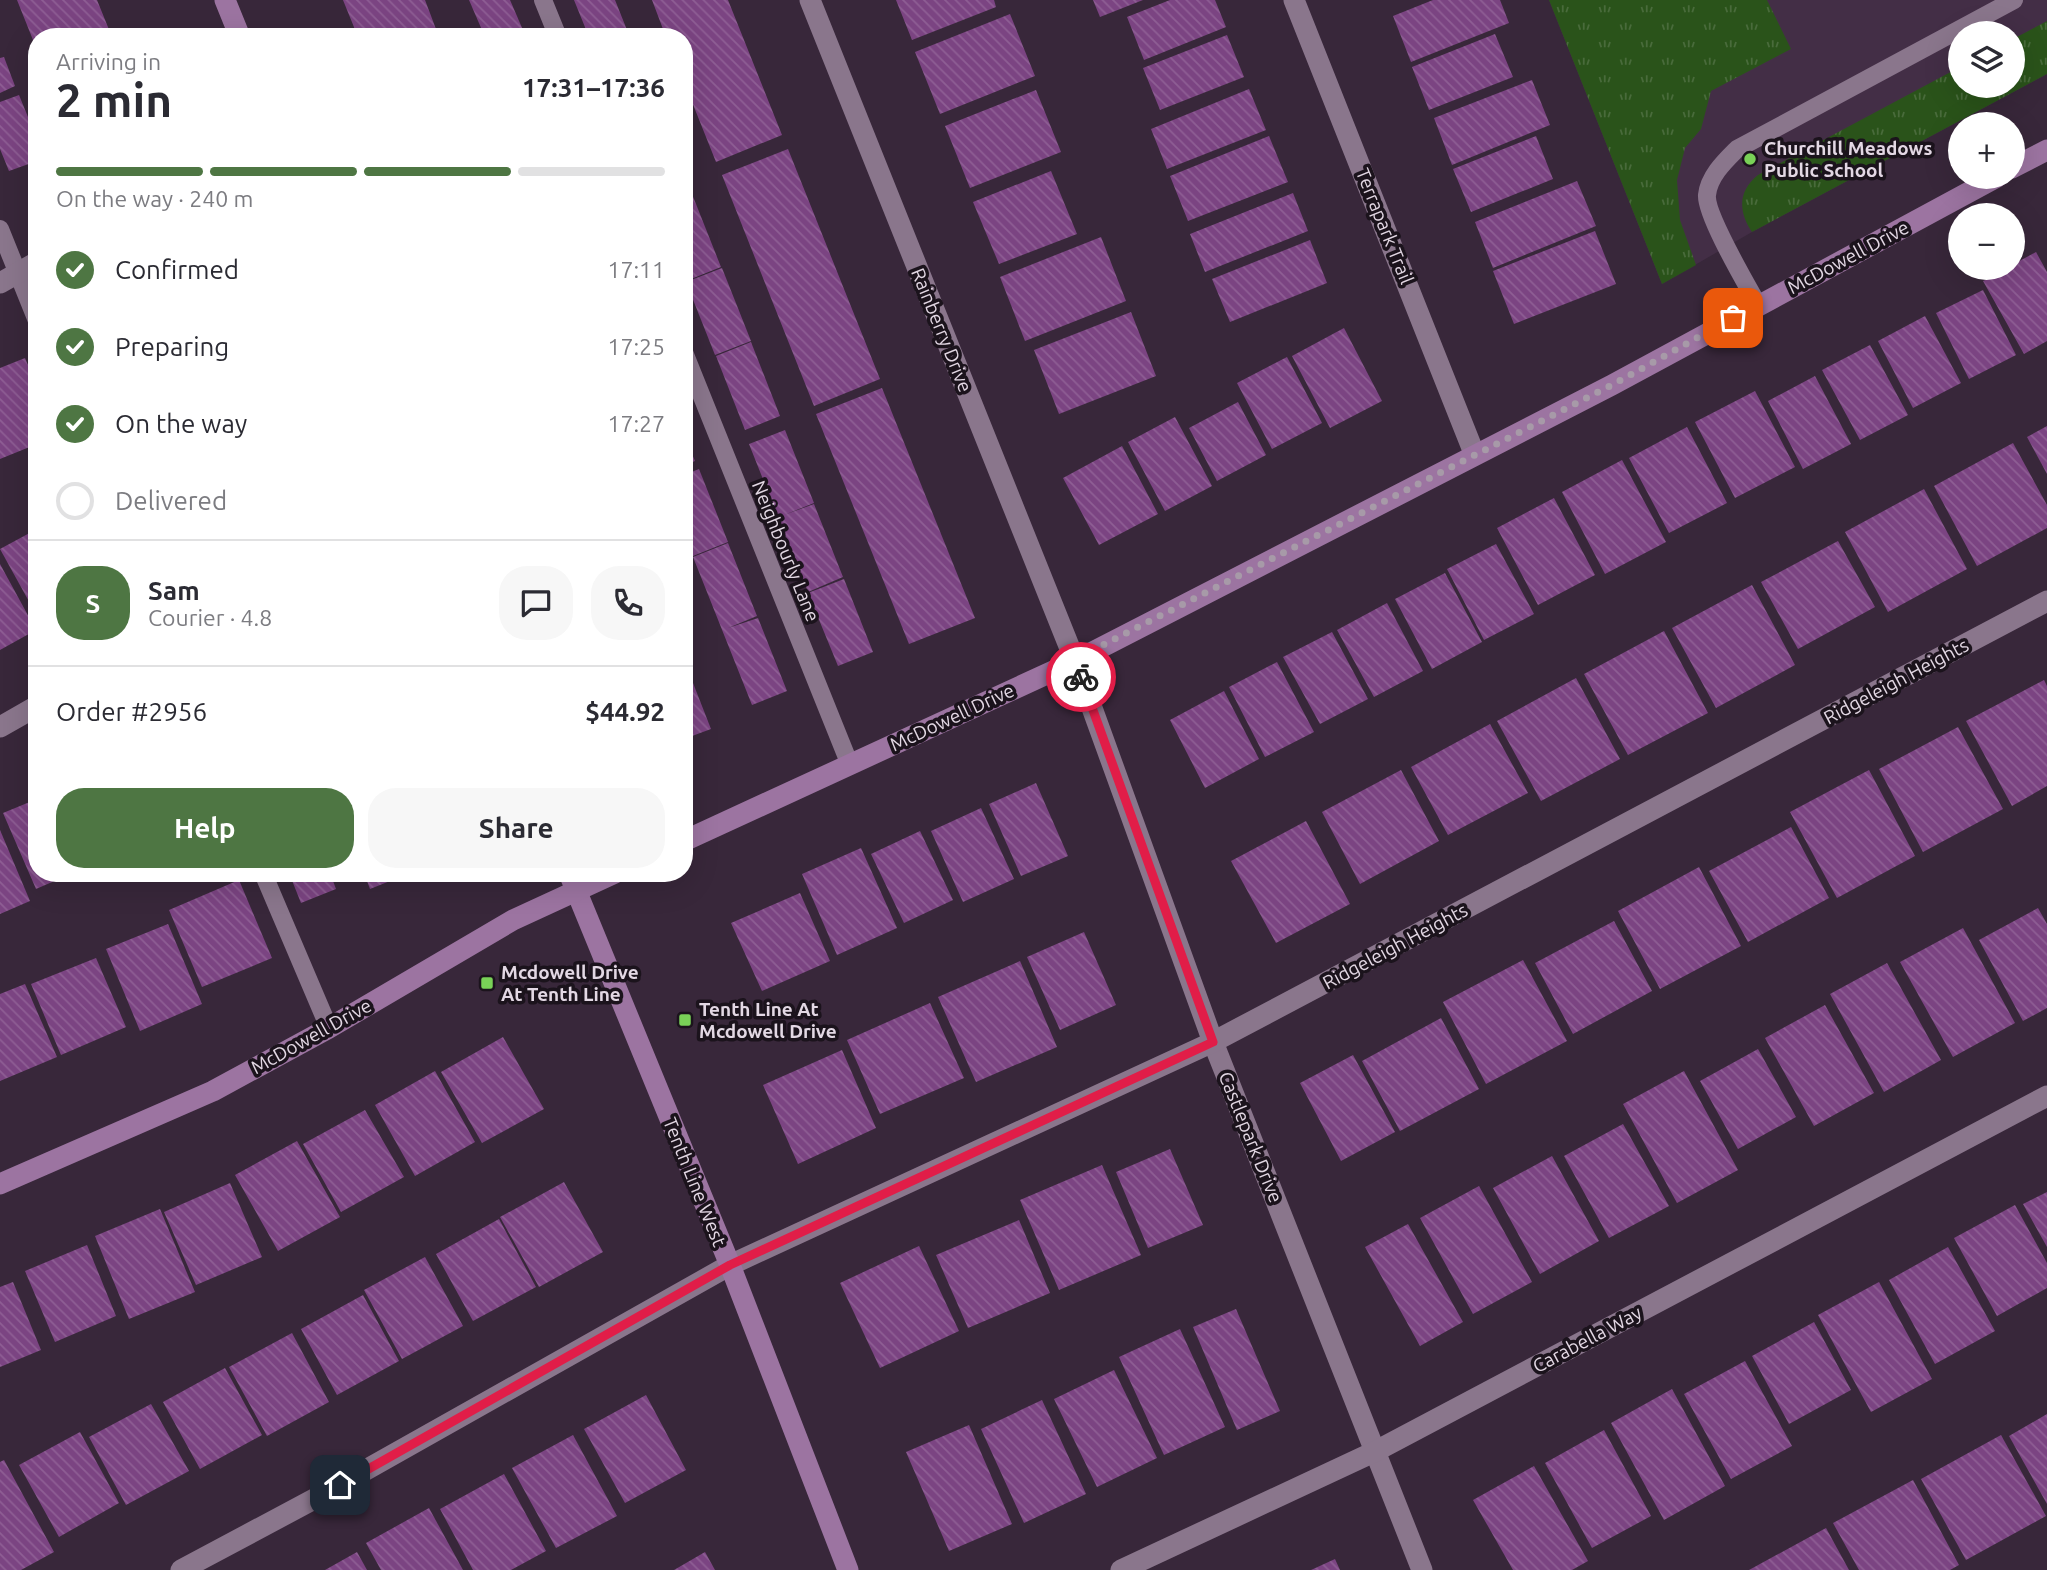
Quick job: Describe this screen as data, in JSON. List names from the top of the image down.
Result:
{
  "streets": {
    "street": [
      "Terrapark Trail",
      "McDowell Drive",
      "Rainberry Drive",
      "Ridgeleigh Heights",
      "Castlepark Drive",
      "Tenth Line West",
      "Carabella Way"
    ],
    "lane": ["Neighbourly Lane"]
  },
  "crossings": [
    ["Terrapark Trail", "McDowell Drive"],
    ["McDowell Drive", "Rainberry Drive"],
    ["McDowell Drive", "Neighbourly Lane"],
    ["McDowell Drive", "Castlepark Drive"],
    ["McDowell Drive", "Tenth Line West"],
    ["Rainberry Drive", "Castlepark Drive"],
    ["Ridgeleigh Heights", "Castlepark Drive"],
    ["Ridgeleigh Heights", "Tenth Line West"],
    ["Castlepark Drive", "Carabella Way"]
  ],
  "places": {
    "other": ["Churchill Meadows Public School"],
    "transit": ["Mcdowell Drive At Tenth Line", "Tenth Line At Mcdowell Drive"]
  },
  "page": {
    "map_buttons": ["+", "−"],
    "heading": ["2 min", "Arriving in", "17:31–17:36"],
    "panel": [
      "Sam",
      "Courier · 4.8",
      "Order #2956",
      "$44.92"
    ],
    "bar": "On the way · 240 m",
    "list": [
      ["Confirmed", "17:11"],
      ["Preparing", "17:25"],
      ["On the way", "17:27"],
      "Delivered"
    ],
    "round": "S",
    "buttons": ["Help", "Share"]
  }
}
